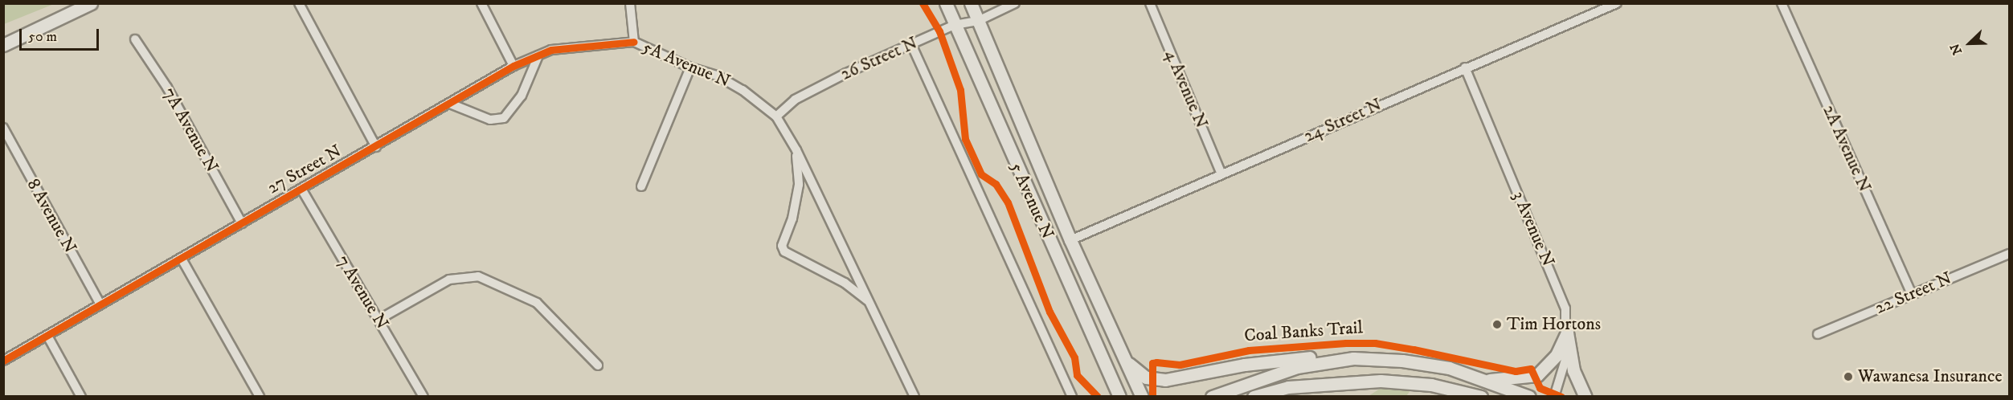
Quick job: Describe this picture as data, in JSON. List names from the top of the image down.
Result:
{
  "streets": {
    "main road": ["5 Avenue N"],
    "street": [
      "26 Street N",
      "5A Avenue N",
      "4 Avenue N",
      "24 Street N",
      "7A Avenue N",
      "2A Avenue N",
      "27 Street N",
      "8 Avenue N",
      "3 Avenue N",
      "7 Avenue N",
      "22 Street N"
    ],
    "cycle path": ["Coal Banks Trail"]
  },
  "crossings": [
    ["26 Street N", "5A Avenue N"],
    ["26 Street N", "5 Avenue N"],
    ["5A Avenue N", "27 Street N"],
    ["4 Avenue N", "24 Street N"],
    ["24 Street N", "5 Avenue N"],
    ["24 Street N", "3 Avenue N"],
    ["7A Avenue N", "27 Street N"],
    ["2A Avenue N", "22 Street N"],
    ["27 Street N", "8 Avenue N"],
    ["27 Street N", "7 Avenue N"]
  ],
  "places": ["Tim Hortons", "Wawanesa Insurance"],
  "scale_bar": "50 m",
  "north": "bottom left"
}
